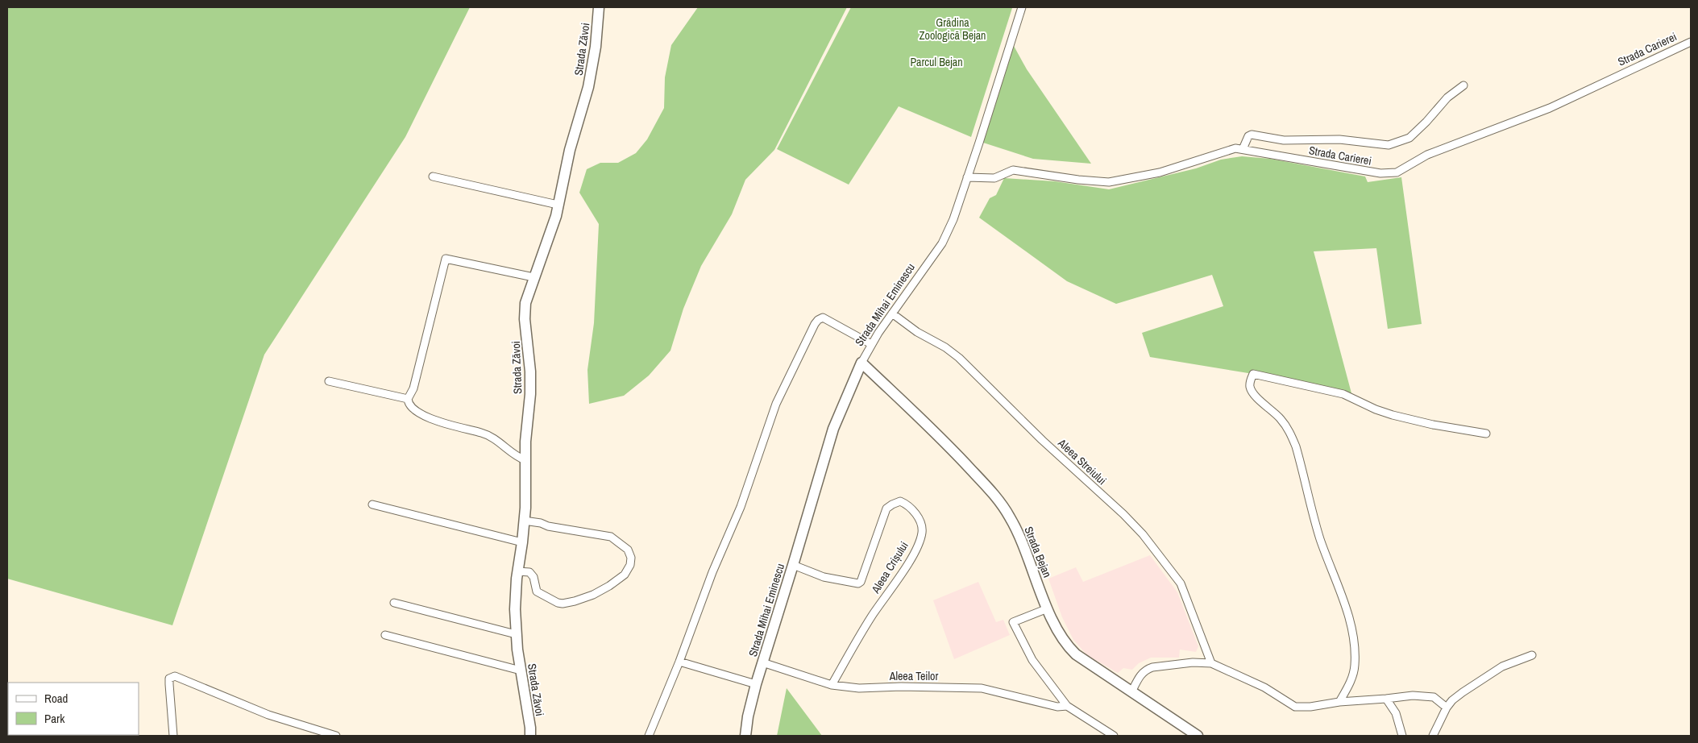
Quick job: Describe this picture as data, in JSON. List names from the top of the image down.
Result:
{
  "streets": {
    "street": [
      "Strada Zăvoi",
      "Strada Carierei",
      "Strada Mihai Eminescu",
      "Aleea Streiului",
      "Strada Bejan",
      "Aleea Crișului",
      "Aleea Teilor"
    ]
  },
  "crossings": [
    ["Strada Carierei", "Strada Mihai Eminescu"],
    ["Strada Mihai Eminescu", "Aleea Streiului"],
    ["Strada Mihai Eminescu", "Strada Bejan"],
    ["Strada Mihai Eminescu", "Aleea Crișului"],
    ["Strada Mihai Eminescu", "Aleea Teilor"],
    ["Strada Bejan", "Aleea Teilor"],
    ["Aleea Crișului", "Aleea Teilor"]
  ],
  "parks": ["Grădina Zoologică Bejan", "Parcul Bejan"],
  "legend": ["Road", "Park"]
}
